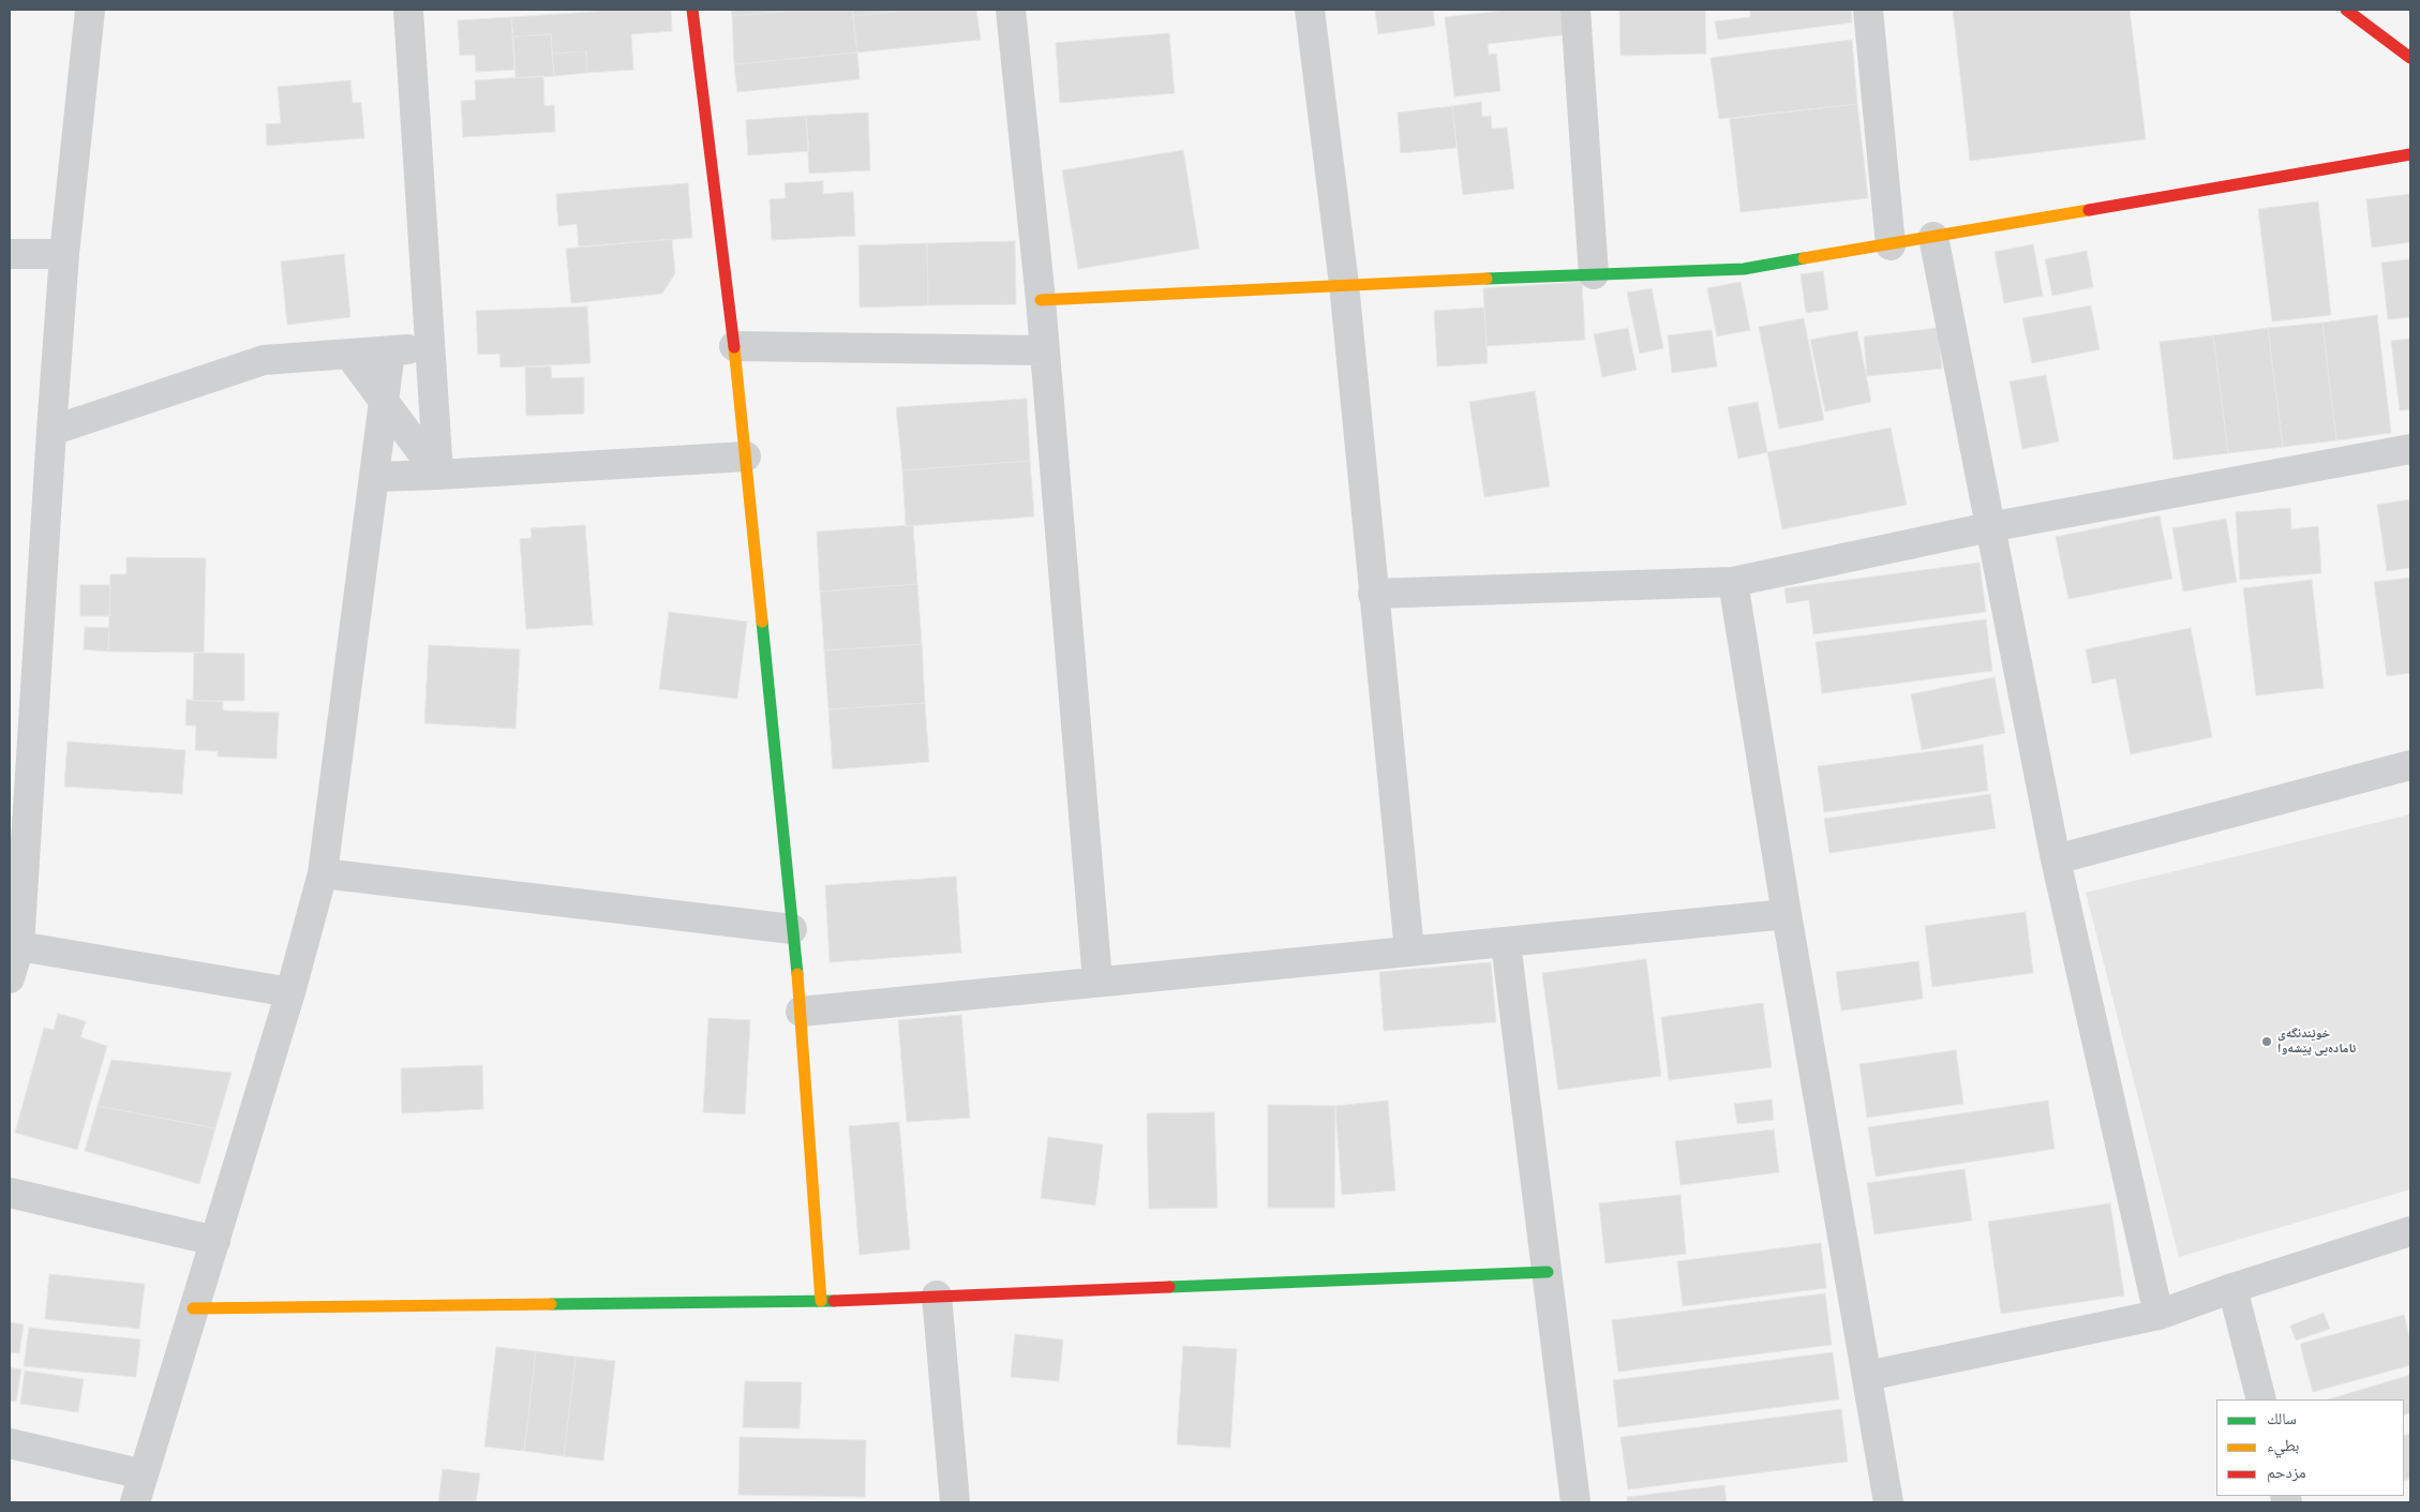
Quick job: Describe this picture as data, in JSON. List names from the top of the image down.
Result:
{
  "places": ["خوێندنگەی ئامادەیی پێشەوا"],
  "legend": ["سالك", "بطيء", "مزدحم"]
}
